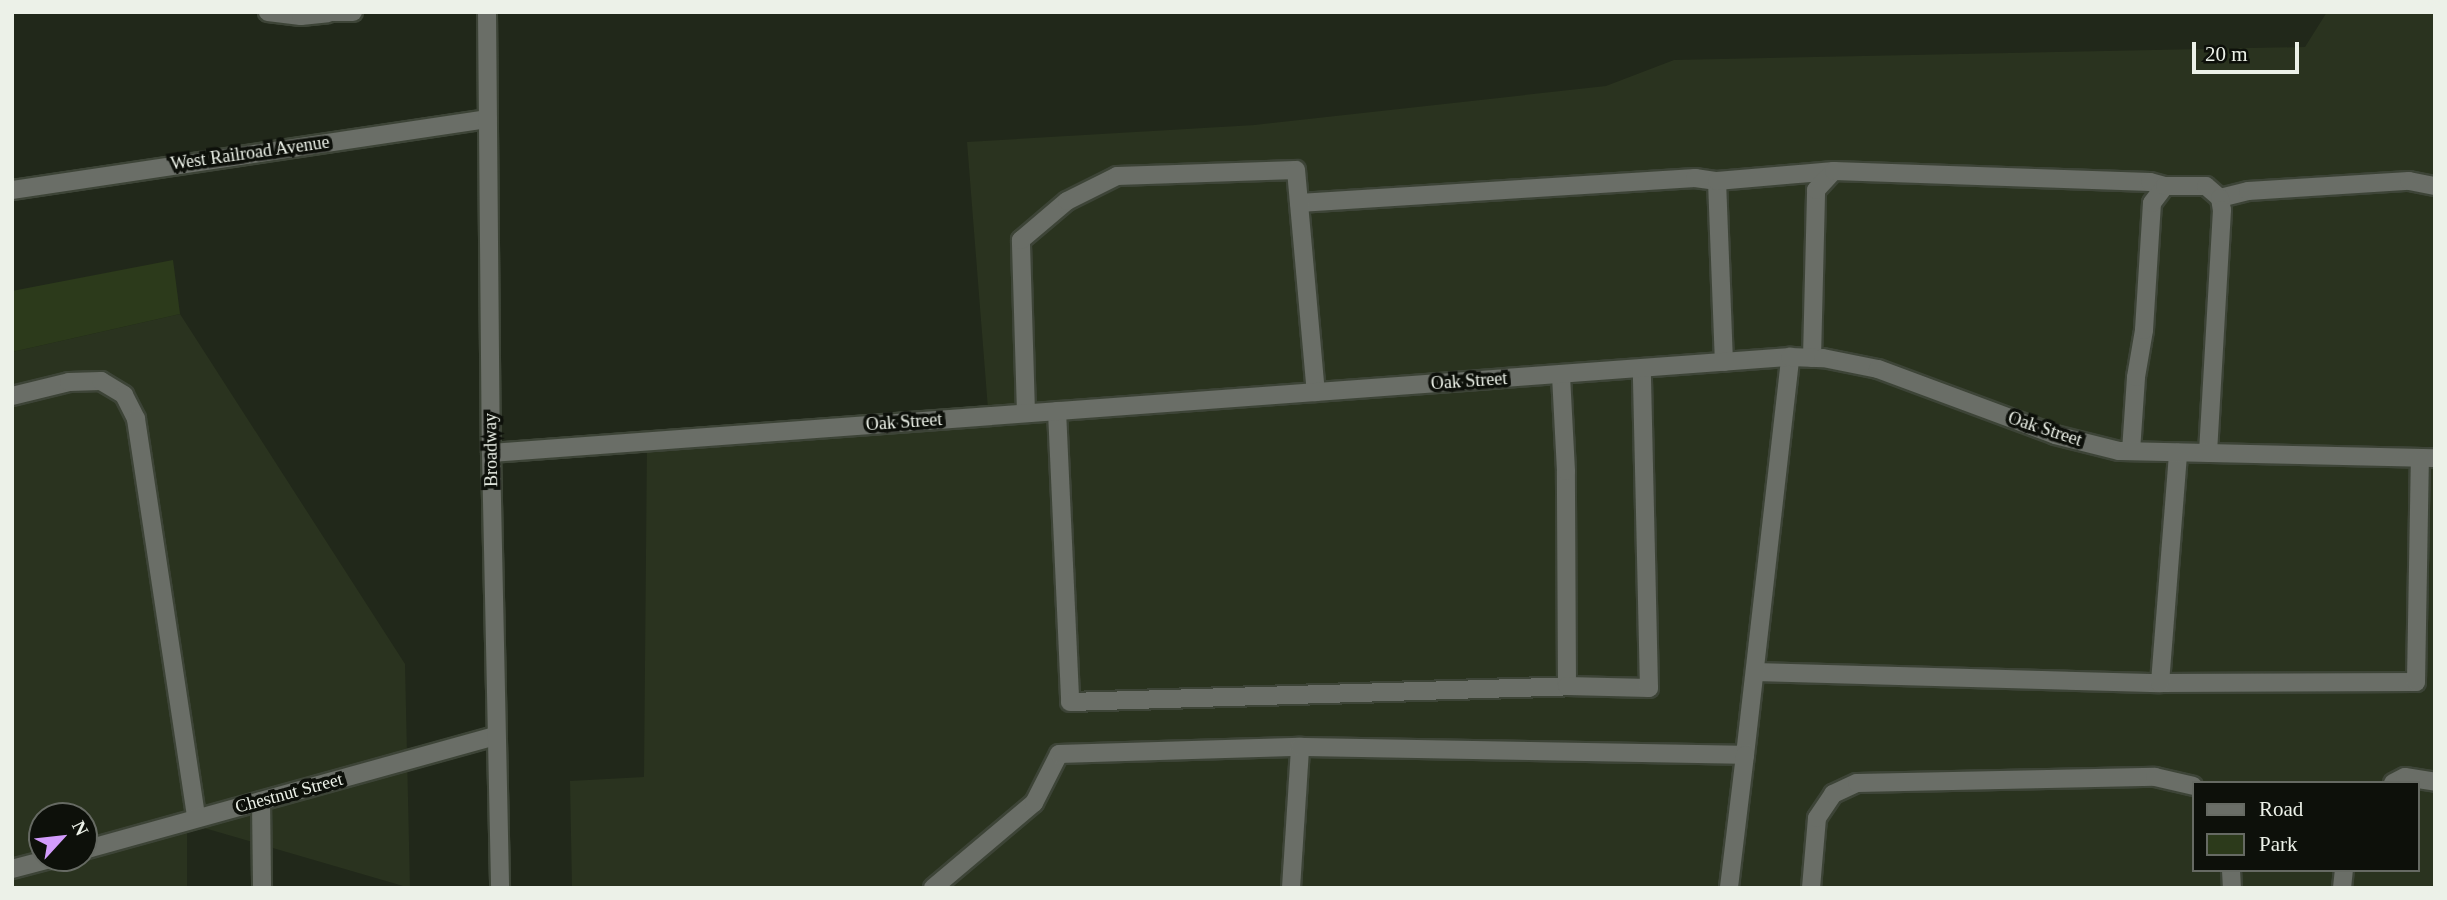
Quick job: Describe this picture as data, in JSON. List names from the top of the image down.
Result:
{
  "streets": {
    "street": [
      "West Railroad Avenue",
      "Oak Street",
      "Broadway",
      "Chestnut Street"
    ]
  },
  "crossings": [
    ["West Railroad Avenue", "Broadway"],
    ["Oak Street", "Broadway"],
    ["Broadway", "Chestnut Street"]
  ],
  "legend": ["Road", "Park"],
  "scale_bar": "20 m",
  "north": "top right"
}
